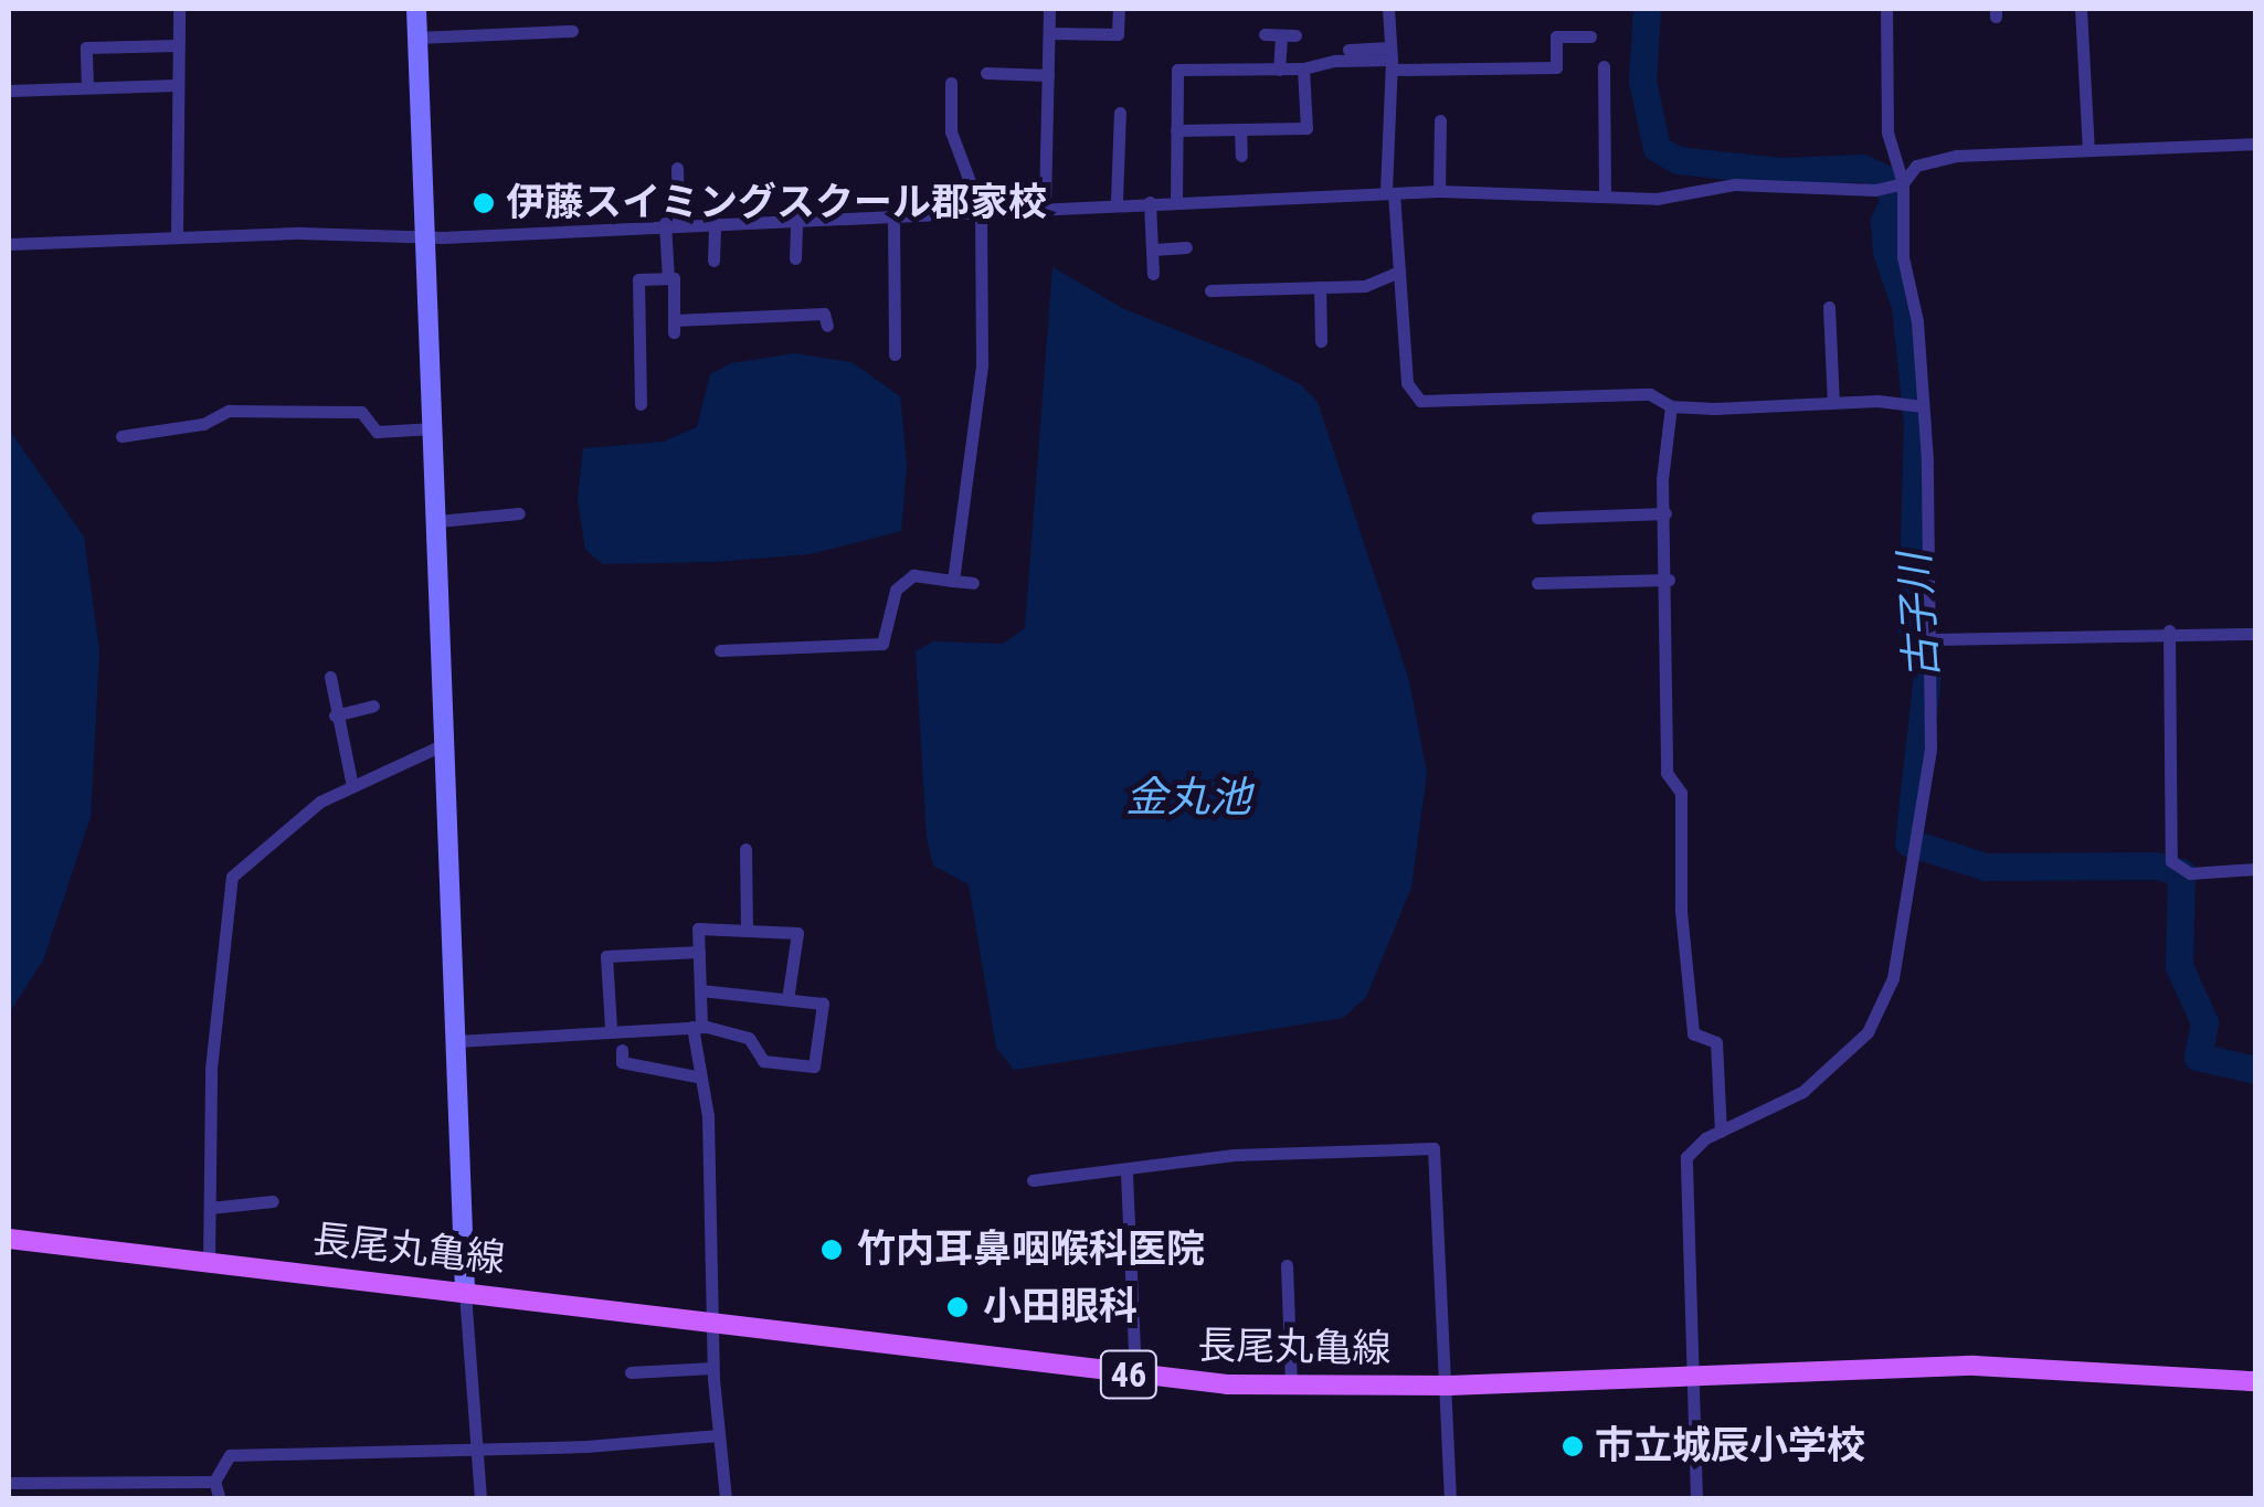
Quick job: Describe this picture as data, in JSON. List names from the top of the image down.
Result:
{
  "streets": {
    "main road": ["長尾丸亀線", "46"]
  },
  "water": ["古子川", "金丸池"],
  "places": [
    "伊藤スイミングスクール郡家校",
    "竹内耳鼻咽喉科医院",
    "小田眼科",
    "市立城辰小学校"
  ]
}
